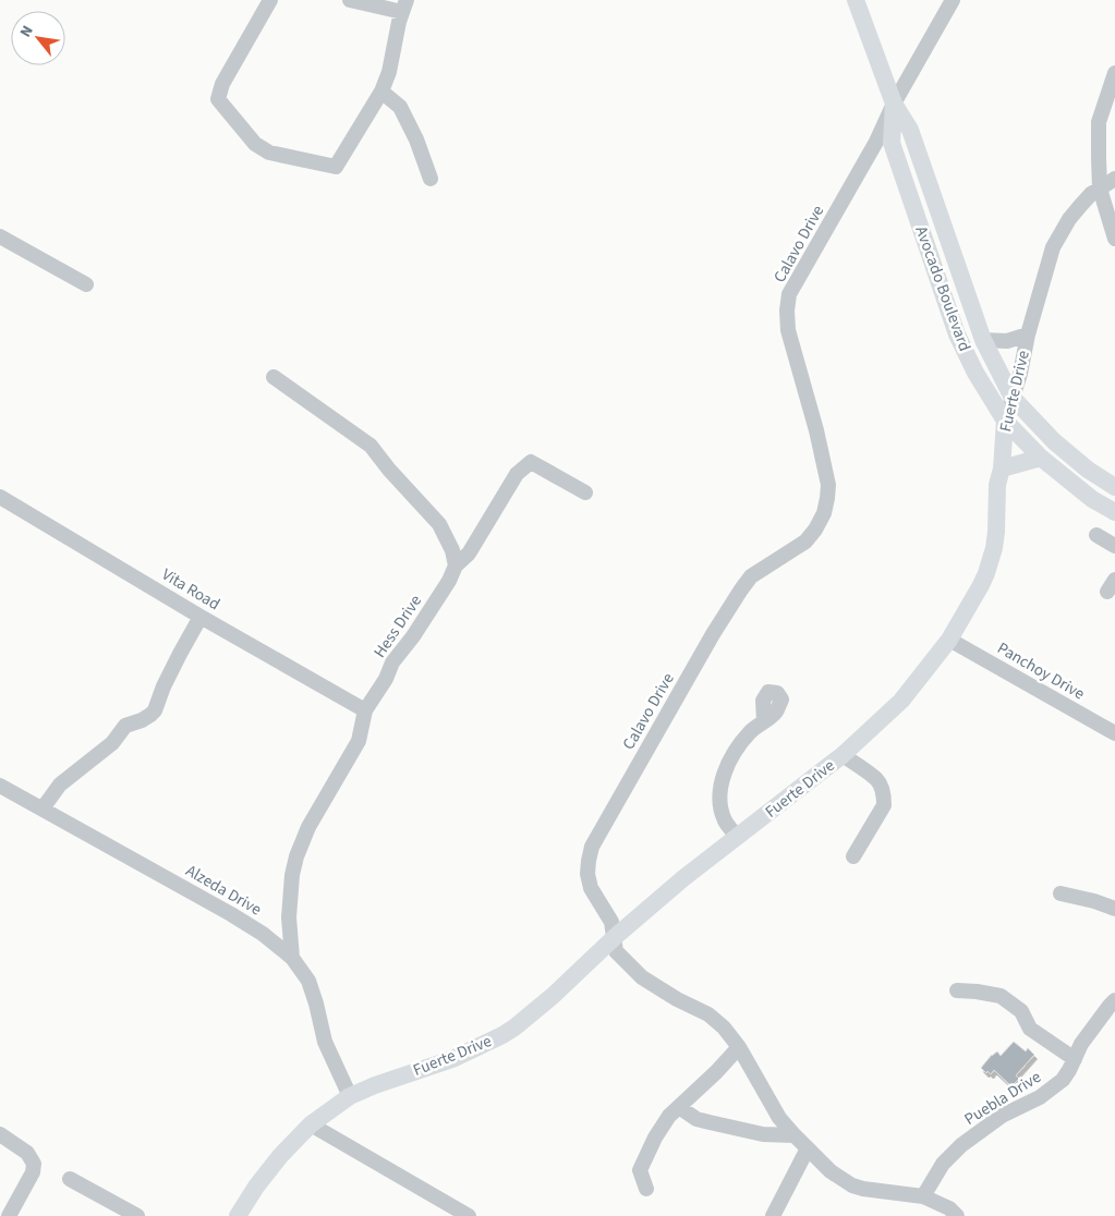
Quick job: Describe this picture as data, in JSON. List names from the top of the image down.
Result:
{
  "streets": {
    "main road": ["Avocado Boulevard", "Fuerte Drive"],
    "street": [
      "Calavo Drive",
      "Vita Road",
      "Hess Drive",
      "Panchoy Drive",
      "Alzeda Drive",
      "Puebla Drive"
    ]
  },
  "crossings": [
    ["Calavo Drive", "Avocado Boulevard"],
    ["Calavo Drive", "Fuerte Drive"],
    ["Calavo Drive", "Puebla Drive"],
    ["Avocado Boulevard", "Fuerte Drive"],
    ["Fuerte Drive", "Panchoy Drive"],
    ["Fuerte Drive", "Alzeda Drive"],
    ["Vita Road", "Hess Drive"],
    ["Hess Drive", "Alzeda Drive"]
  ],
  "north": "top left"
}
